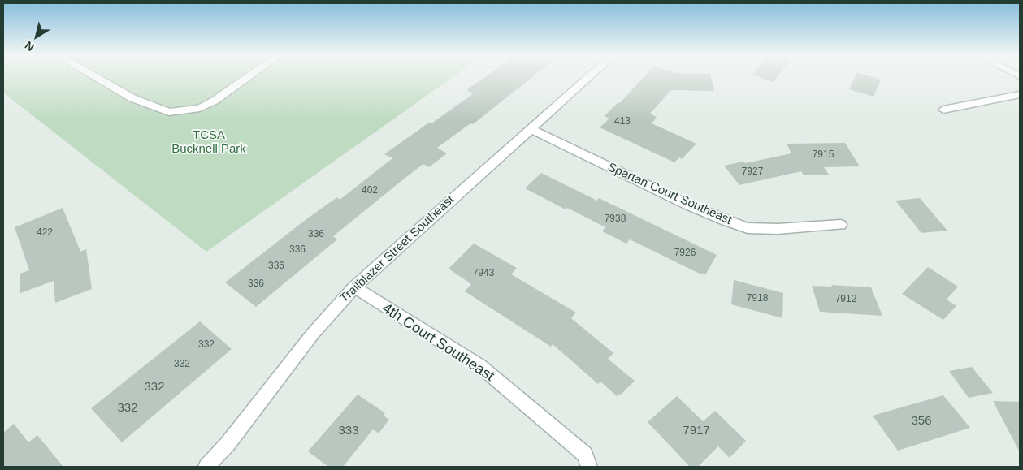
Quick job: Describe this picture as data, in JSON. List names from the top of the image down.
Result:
{
  "streets": {
    "street": ["Spartan Court Southeast", "Trailblazer Street Southeast", "4th Court Southeast"]
  },
  "crossings": [
    ["Spartan Court Southeast", "Trailblazer Street Southeast"],
    ["Trailblazer Street Southeast", "4th Court Southeast"]
  ],
  "parks": ["TCSA Bucknell Park"],
  "house_numbers": [
    "413",
    "7915",
    "7927",
    "402",
    "7938",
    "422",
    "336",
    "336",
    "7926",
    "336",
    "7943",
    "336",
    "7918",
    "7912",
    "332",
    "332",
    "332",
    "332",
    "356",
    "333",
    "7917"
  ],
  "north": "bottom left"
}
